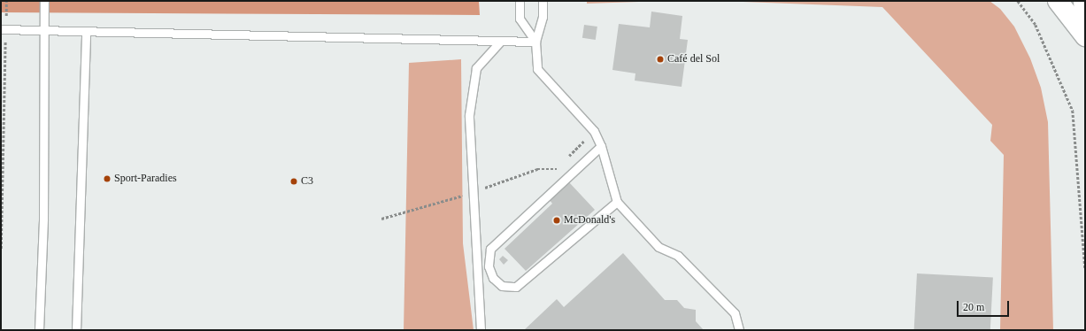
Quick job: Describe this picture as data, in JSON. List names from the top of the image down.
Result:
{
  "places": [
    "Café del Sol",
    "Sport-Paradies",
    "C3",
    "McDonald's"
  ],
  "scale_bar": "20 m"
}
